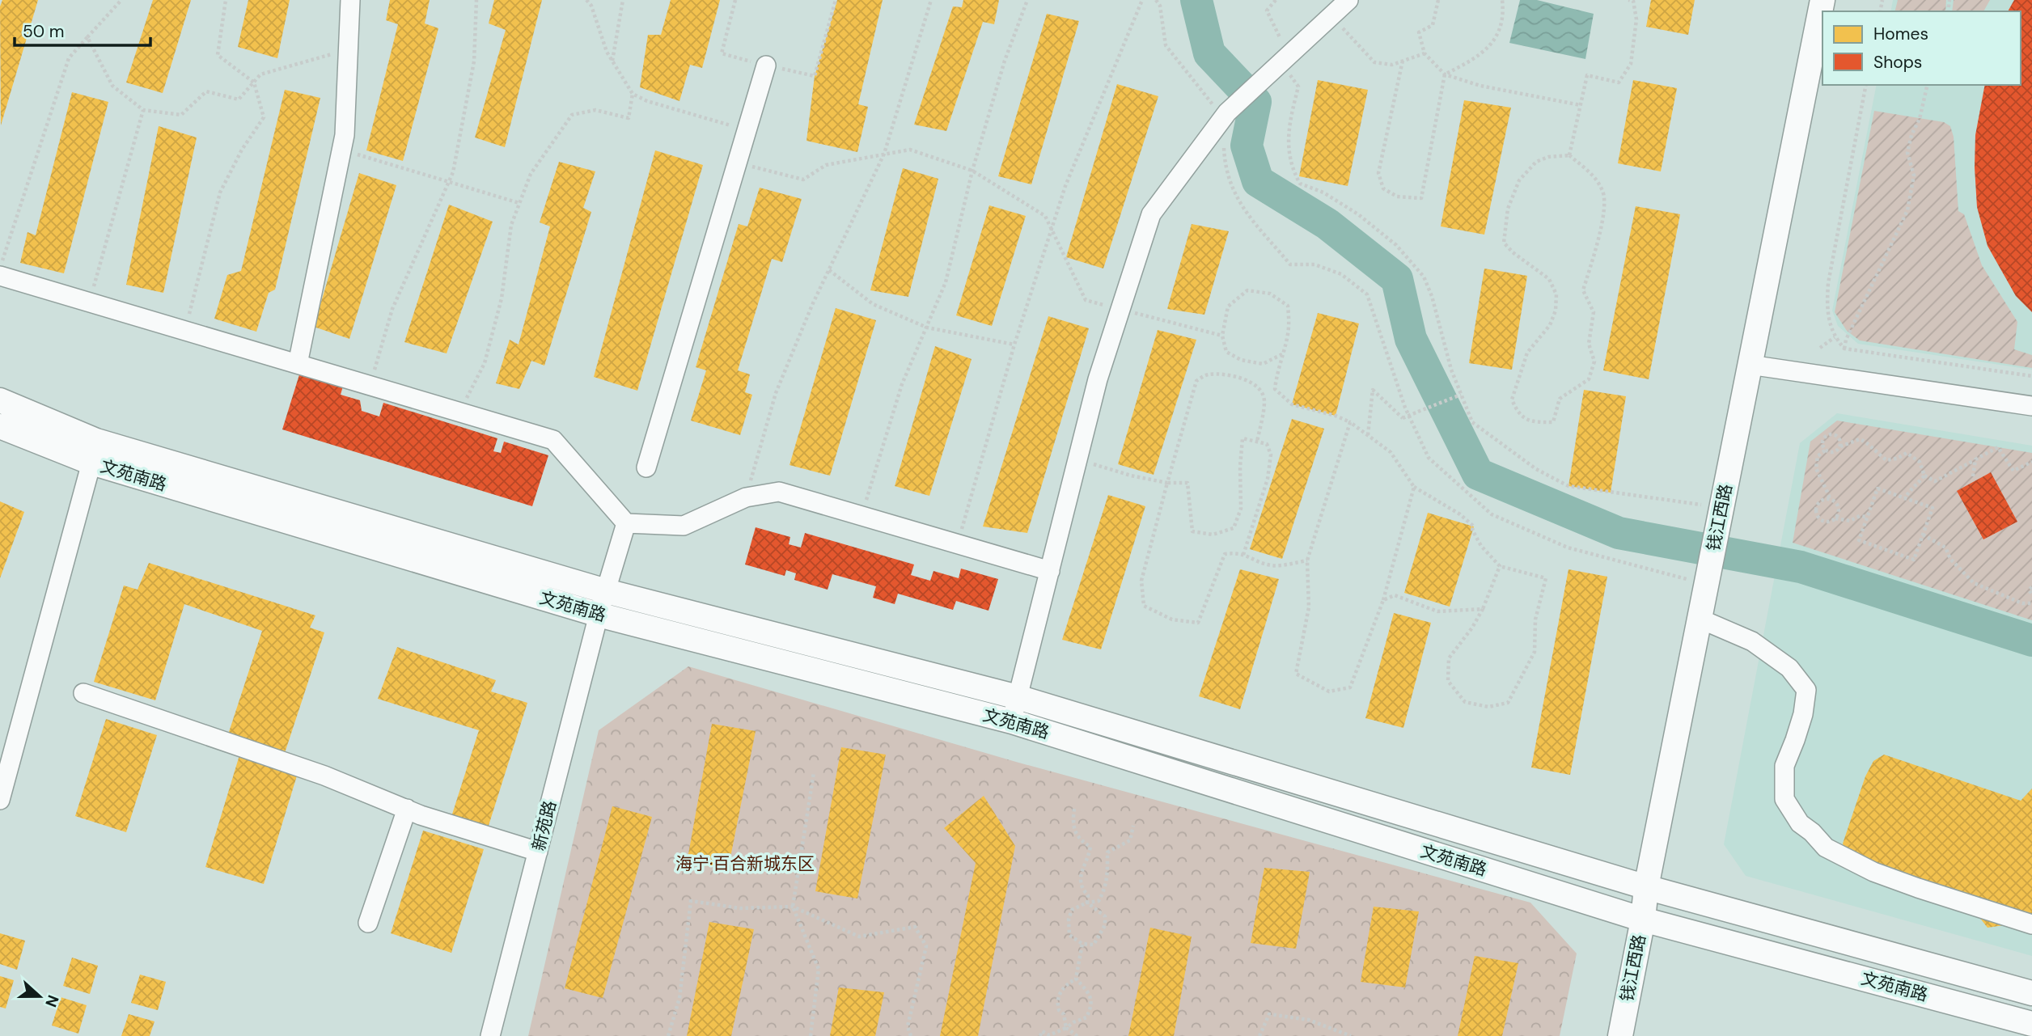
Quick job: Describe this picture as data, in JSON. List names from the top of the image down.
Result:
{
  "streets": {
    "main road": ["文苑南路", "钱江西路"],
    "street": ["新苑路"]
  },
  "crossings": [
    ["文苑南路", "钱江西路"],
    ["文苑南路", "新苑路"]
  ],
  "parks": ["海宁·百合新城东区"],
  "legend": ["Homes", "Shops"],
  "scale_bar": "50 m",
  "north": "right"
}
